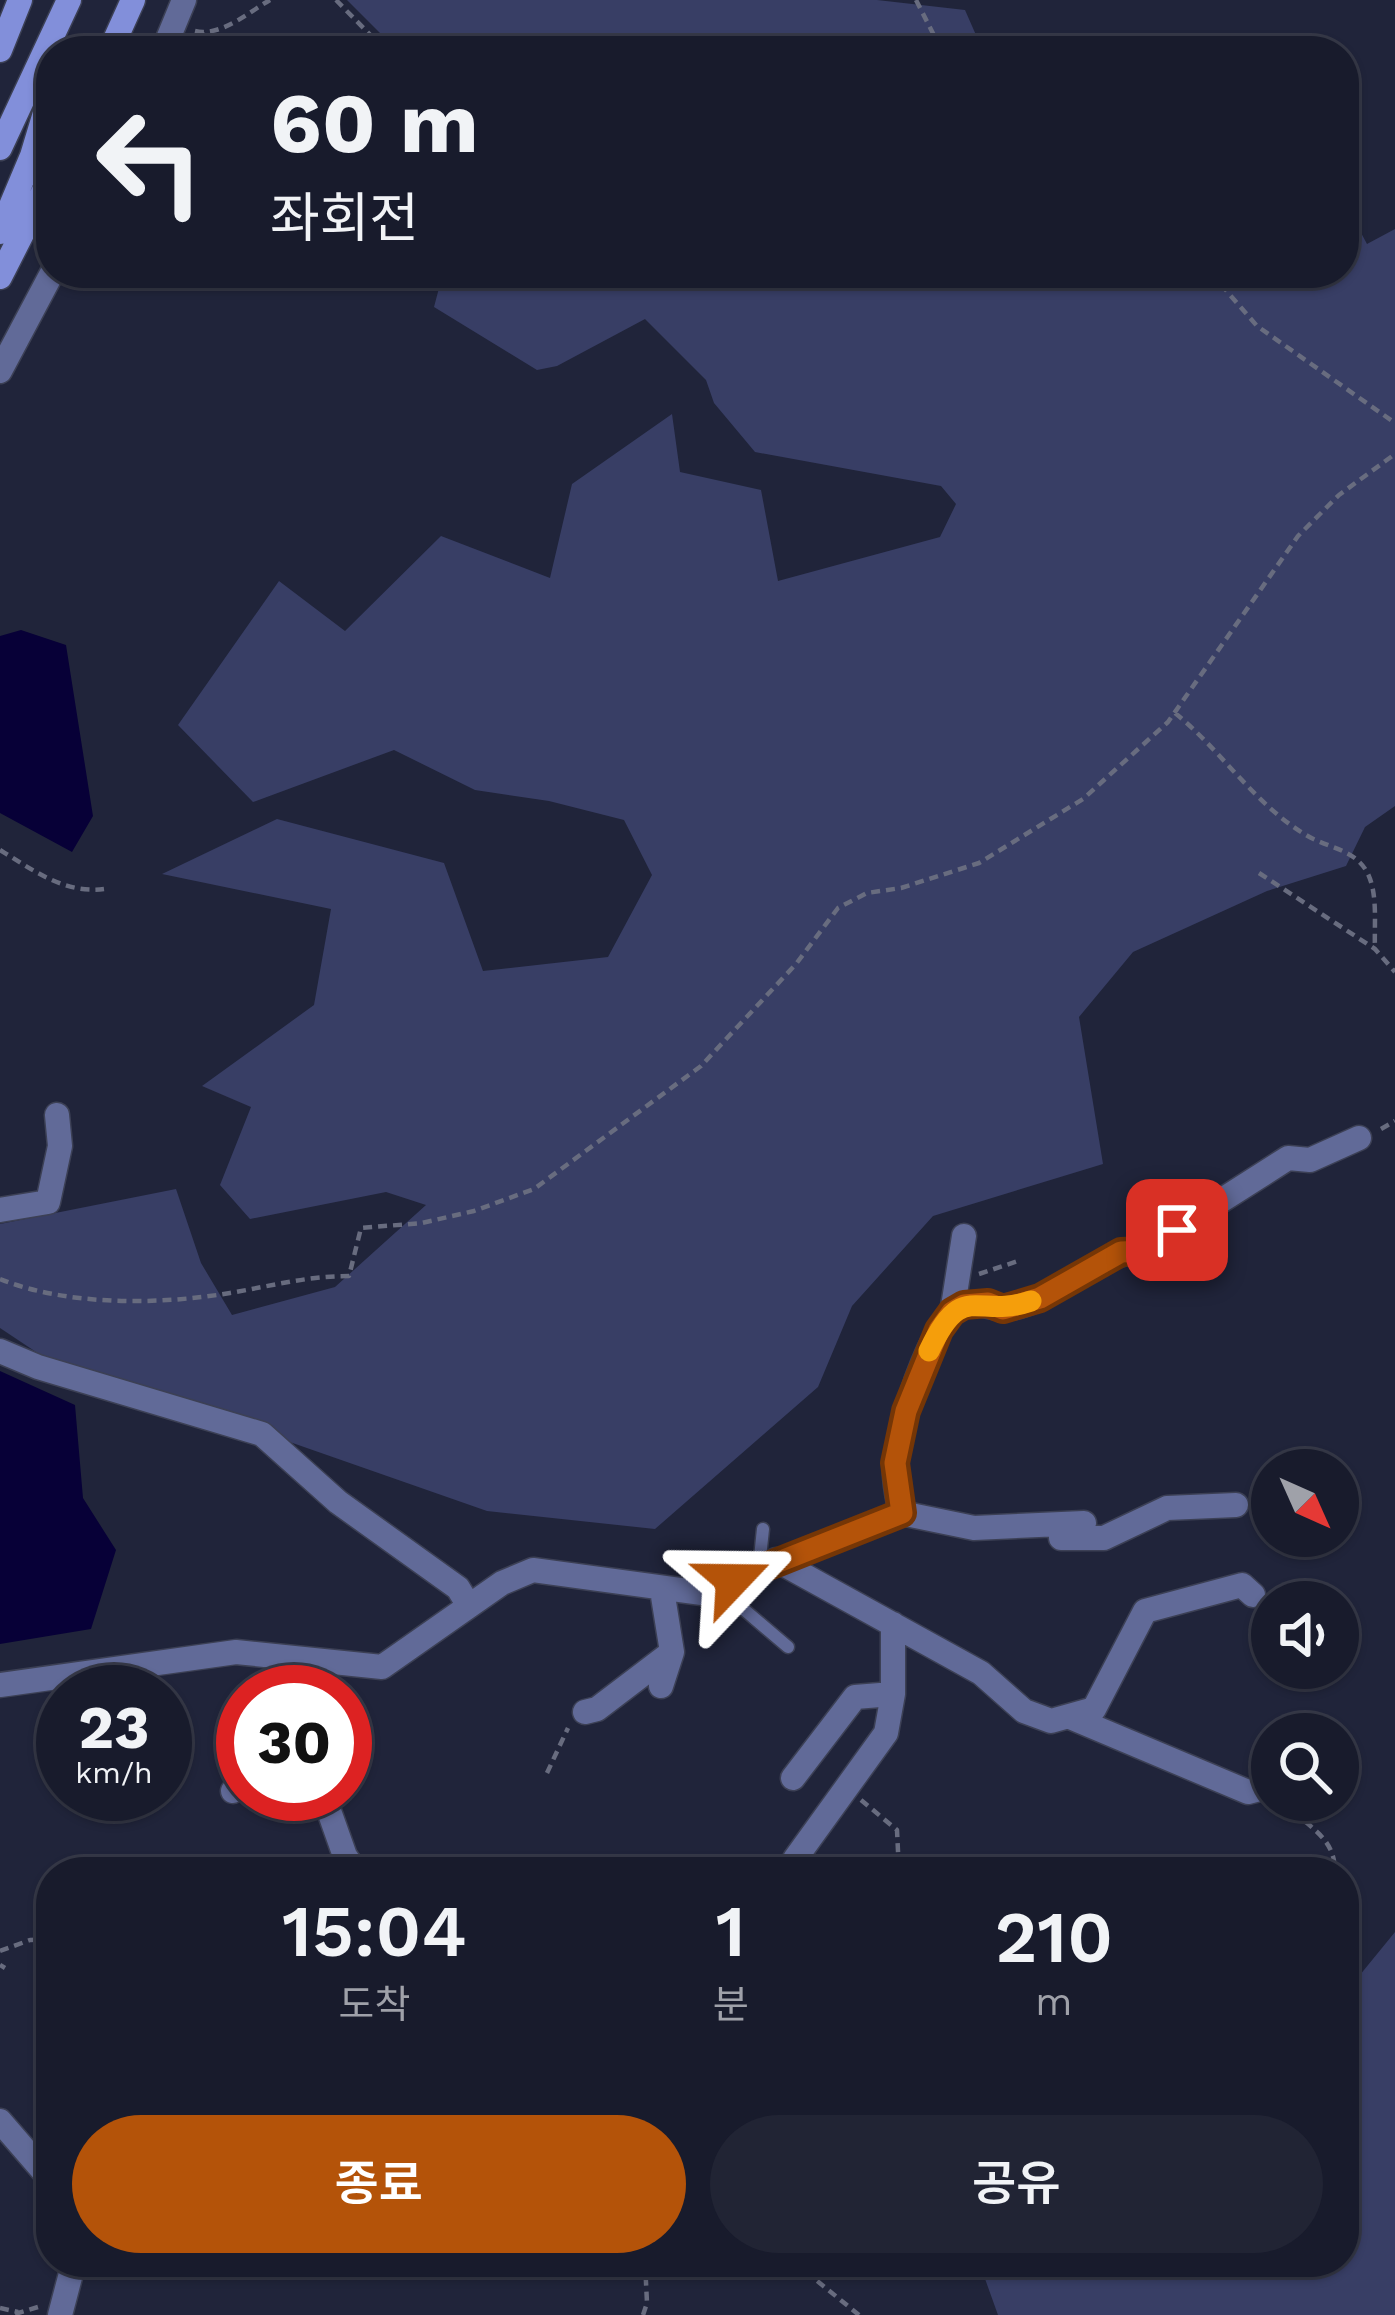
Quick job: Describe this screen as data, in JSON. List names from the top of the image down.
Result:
{
  "north": "bottom right",
  "page": {
    "turn": ["60 m", "좌회전"],
    "speed": "23 km/h",
    "limit": "30",
    "eta": [
      "15:04",
      "도착",
      "1",
      "분",
      "210",
      "m"
    ],
    "buttons": ["종료", "공유"]
  }
}
